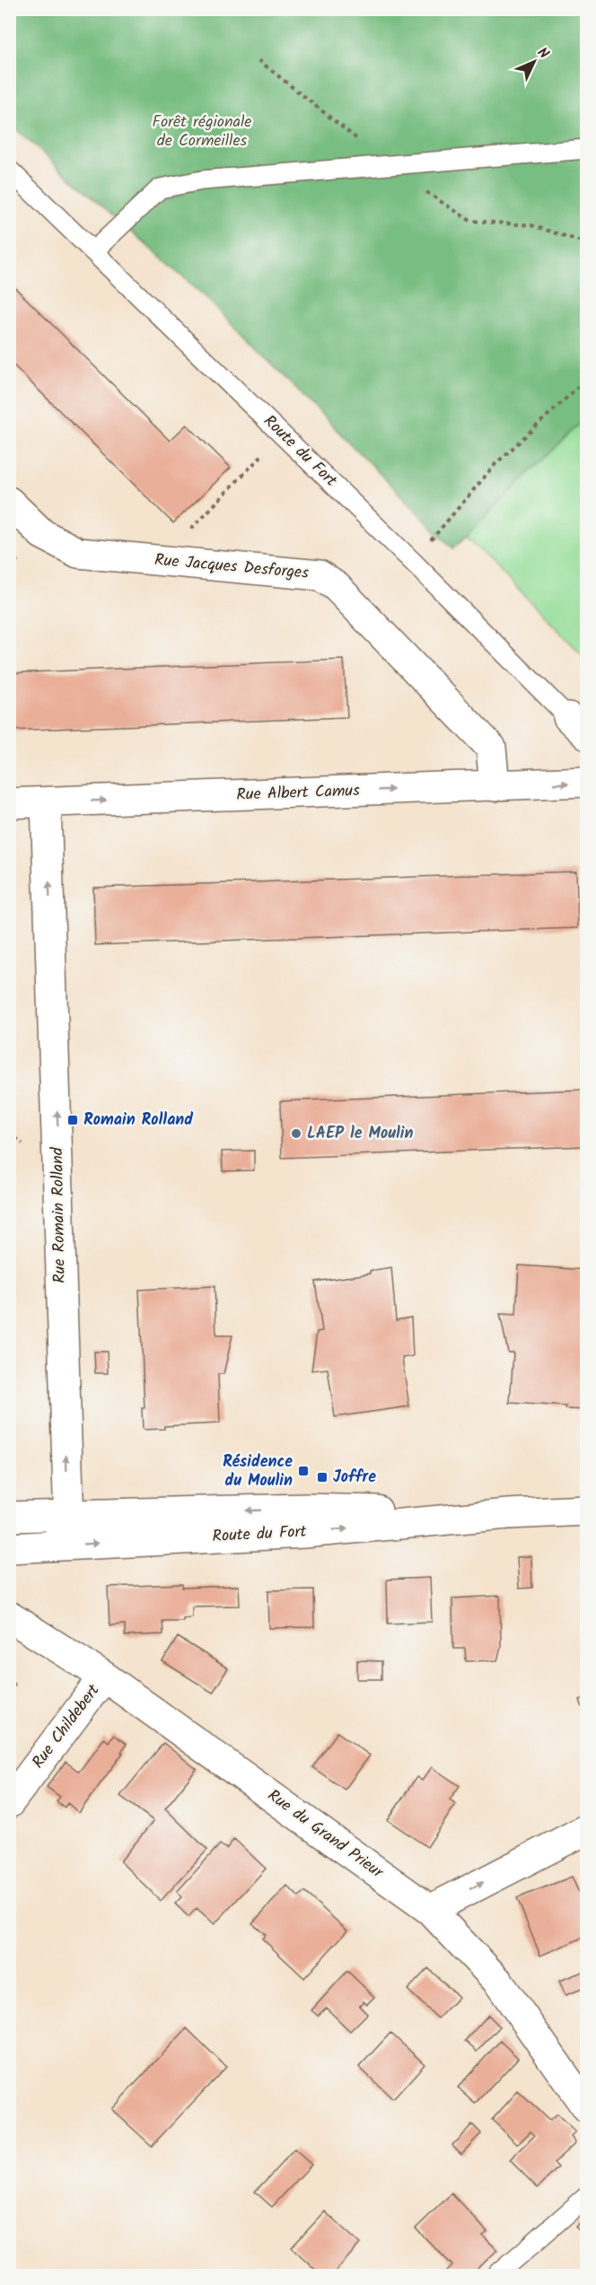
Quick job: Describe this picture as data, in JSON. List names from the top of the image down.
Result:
{
  "streets": {
    "street": [
      "Route du Fort",
      "Rue Jacques Desforges",
      "Rue Albert Camus",
      "Rue Romain Rolland",
      "Rue Childebert",
      "Rue du Grand Prieur"
    ]
  },
  "crossings": [
    ["Route du Fort", "Rue Romain Rolland"],
    ["Rue Jacques Desforges", "Rue Albert Camus"],
    ["Rue Albert Camus", "Rue Romain Rolland"],
    ["Rue Childebert", "Rue du Grand Prieur"]
  ],
  "one_way": ["Rue Albert Camus", "Rue Romain Rolland"],
  "parks": ["Forêt régionale de Cormeilles"],
  "places": {
    "transit": ["Romain Rolland", "Résidence du Moulin", "Joffre"],
    "other": ["LAEP le Moulin"]
  },
  "north": "top right"
}
